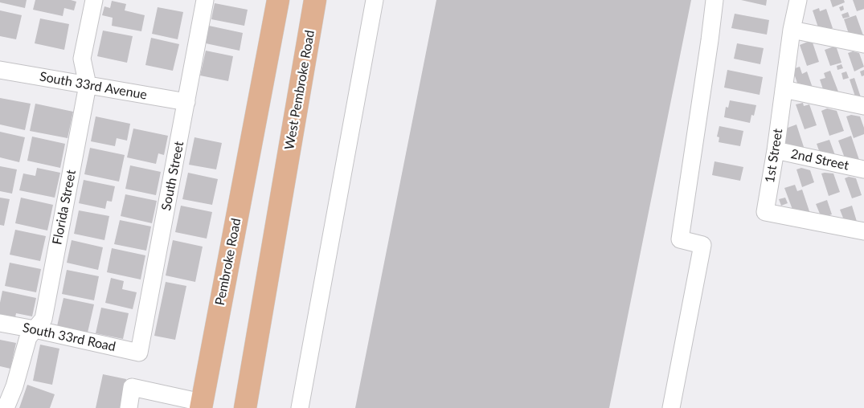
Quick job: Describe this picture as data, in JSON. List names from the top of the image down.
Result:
{
  "streets": {
    "main road": ["West Pembroke Road", "Pembroke Road"],
    "street": [
      "South 33rd Avenue",
      "1st Street",
      "2nd Street",
      "South Street",
      "Florida Street",
      "South 33rd Road"
    ]
  },
  "crossings": [
    ["South 33rd Avenue", "South Street"],
    ["South 33rd Avenue", "Florida Street"],
    ["1st Street", "2nd Street"],
    ["South Street", "South 33rd Road"],
    ["Florida Street", "South 33rd Road"]
  ]
}
